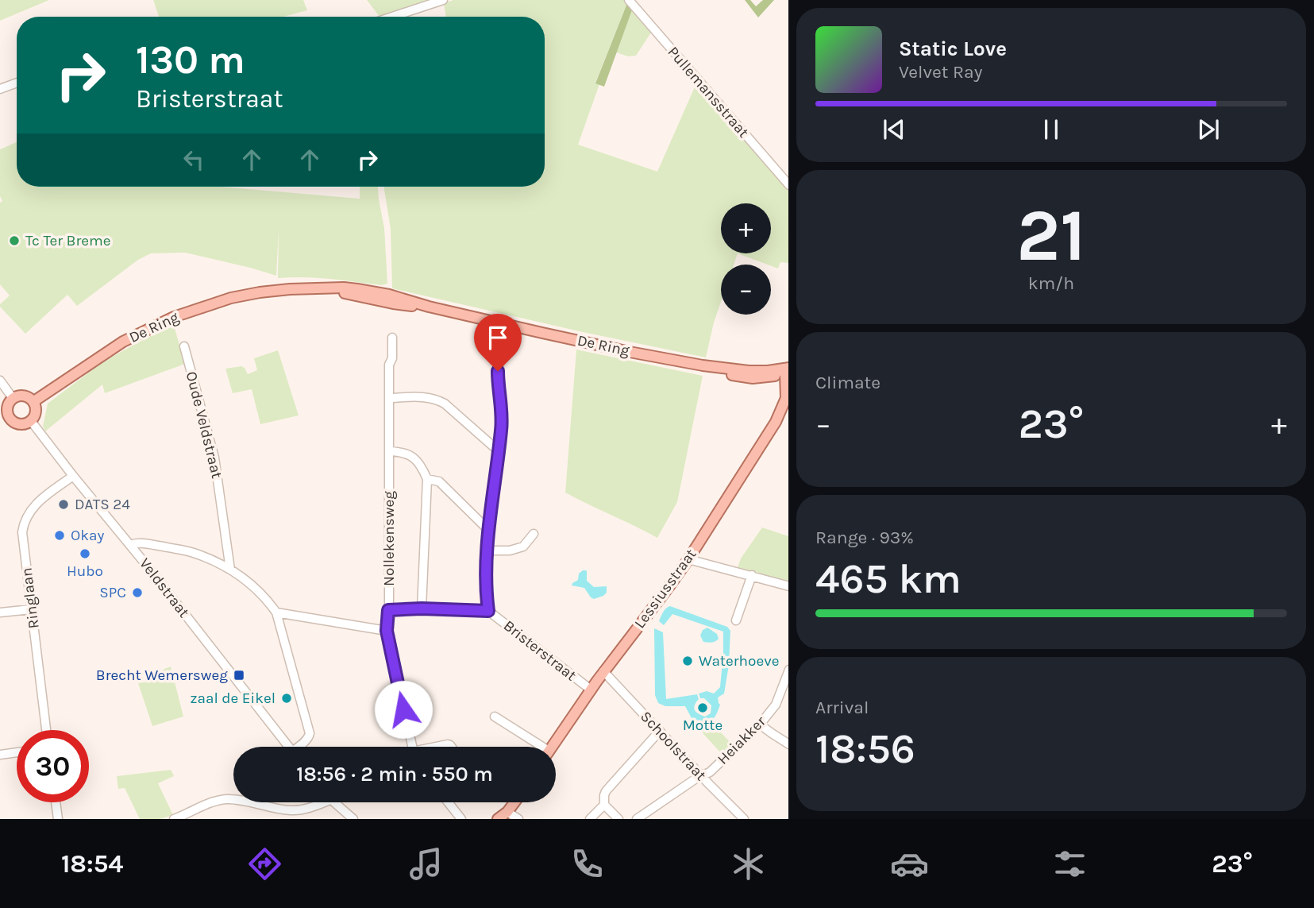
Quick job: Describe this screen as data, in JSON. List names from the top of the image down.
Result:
{
  "streets": {
    "main road": ["De Ring", "Lessiusstraat"],
    "street": [
      "Pullemansstraat",
      "Oude Veldstraat",
      "Nollekensweg",
      "Veldstraat",
      "Ringlaan",
      "Bristerstraat",
      "Heiakker",
      "Schoolstraat"
    ]
  },
  "crossings": [
    ["De Ring", "Veldstraat"],
    ["De Ring", "Lessiusstraat"],
    ["Nollekensweg", "Bristerstraat"],
    ["Veldstraat", "Ringlaan"],
    ["Lessiusstraat", "Bristerstraat"],
    ["Lessiusstraat", "Schoolstraat"],
    ["Heiakker", "Schoolstraat"]
  ],
  "places": {
    "other": [
      "Tc Ter Breme",
      "DATS 24",
      "Okay",
      "Hubo",
      "SPC",
      "Waterhoeve",
      "zaal de Eikel",
      "Motte"
    ],
    "transit": ["Brecht Wemersweg"]
  },
  "page": {
    "turn": ["130 m", "Bristerstraat"],
    "song": ["Static Love", "Velvet Ray"],
    "tile": [
      ["21", "km/h"],
      "Climate",
      ["Range · 93%", "465 km"],
      ["Arrival", "18:56"]
    ],
    "map_buttons": ["+", "−"],
    "heat": ["−", "23°", "+"],
    "limit": "30",
    "trip": "18:56 · 2 min · 550 m",
    "tabs": ["18:54", "23°"]
  }
}
